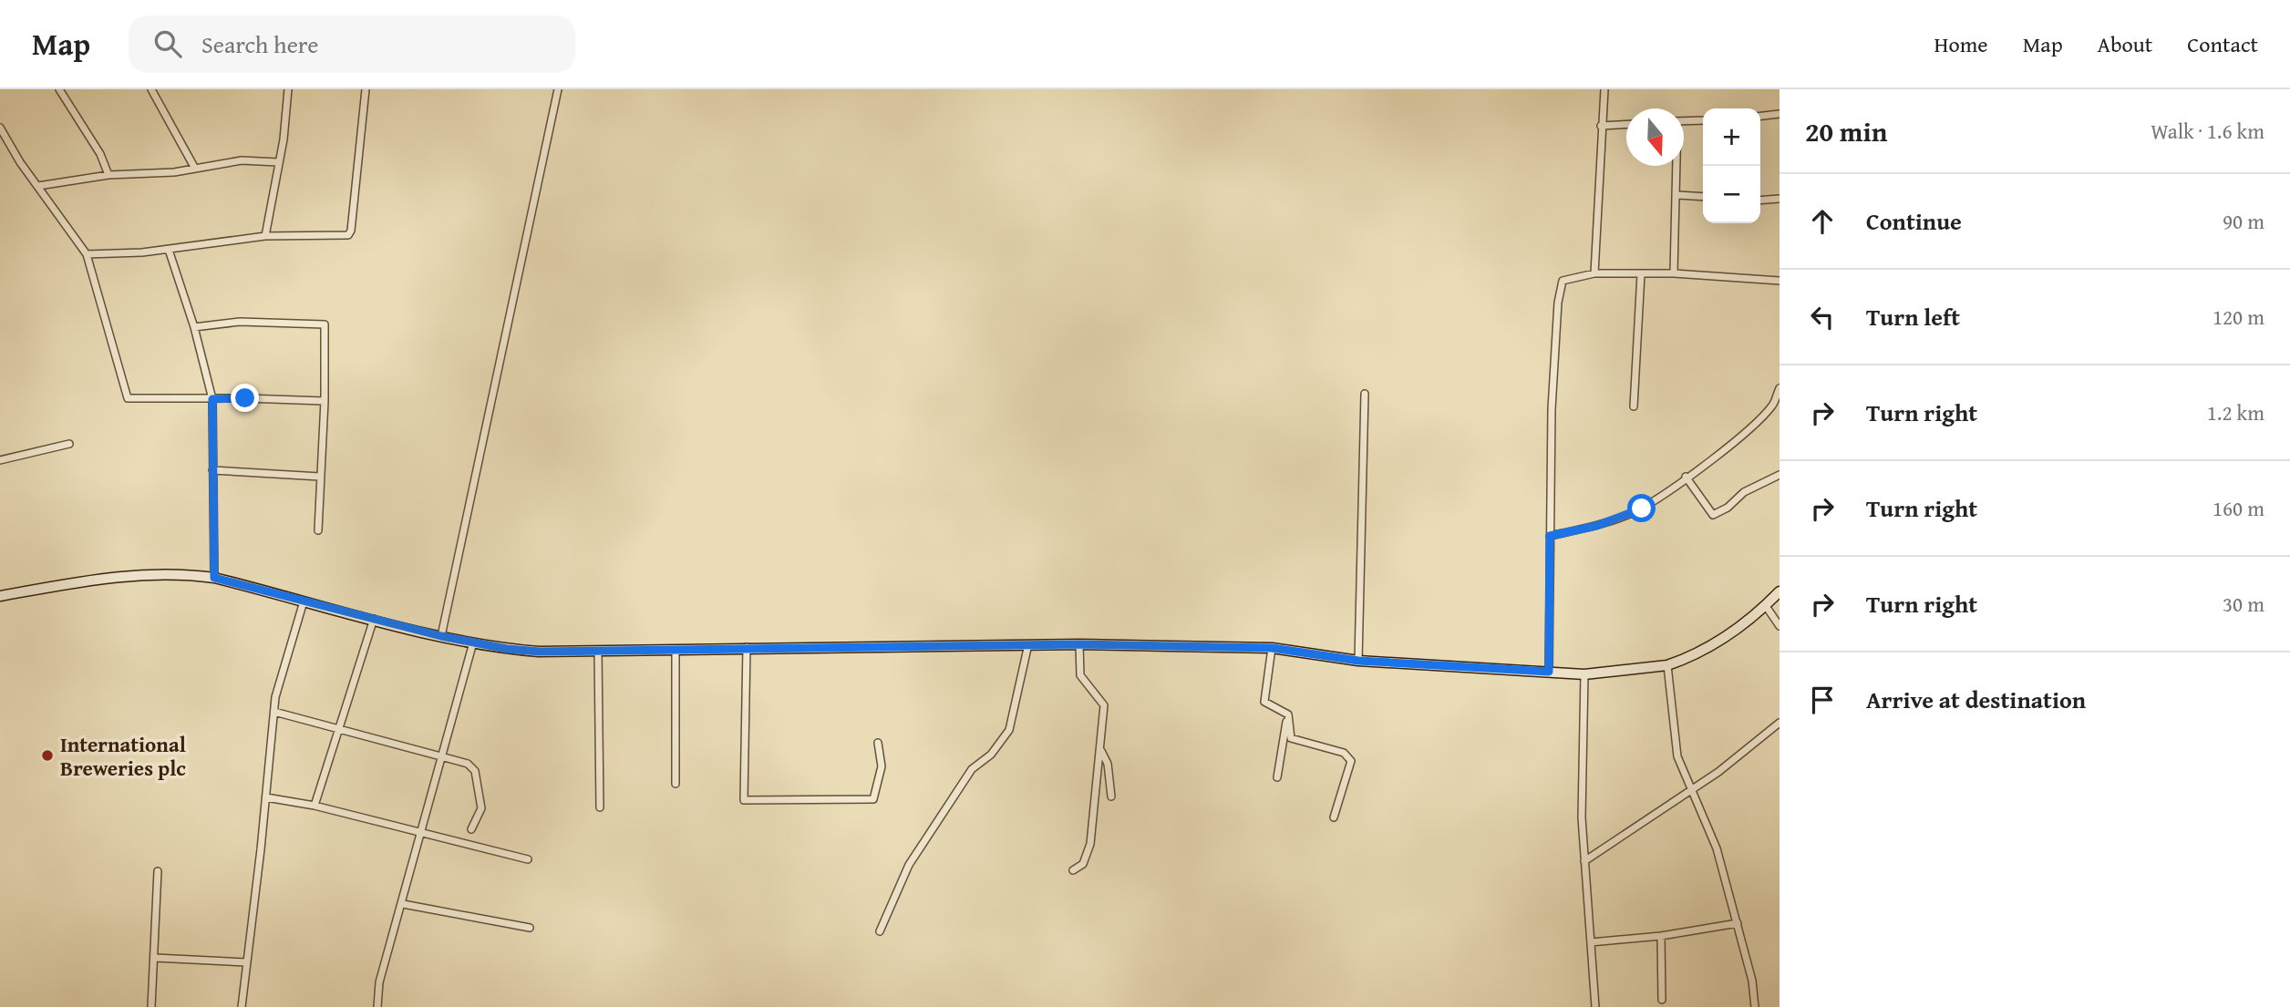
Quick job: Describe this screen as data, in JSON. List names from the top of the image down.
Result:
{
  "places": ["International Breweries plc"],
  "north": "bottom",
  "page": {
    "header": "Map",
    "search": "Search here",
    "nav": [
      "Home",
      "Map",
      "About",
      "Contact"
    ],
    "heading": ["20 min", "Walk · 1.6 km"],
    "map_buttons": ["+", "−"],
    "list": [
      ["Continue", "90 m"],
      ["Turn left", "120 m"],
      ["Turn right", "1.2 km"],
      ["Turn right", "160 m"],
      ["Turn right", "30 m"],
      "Arrive at destination"
    ]
  }
}
